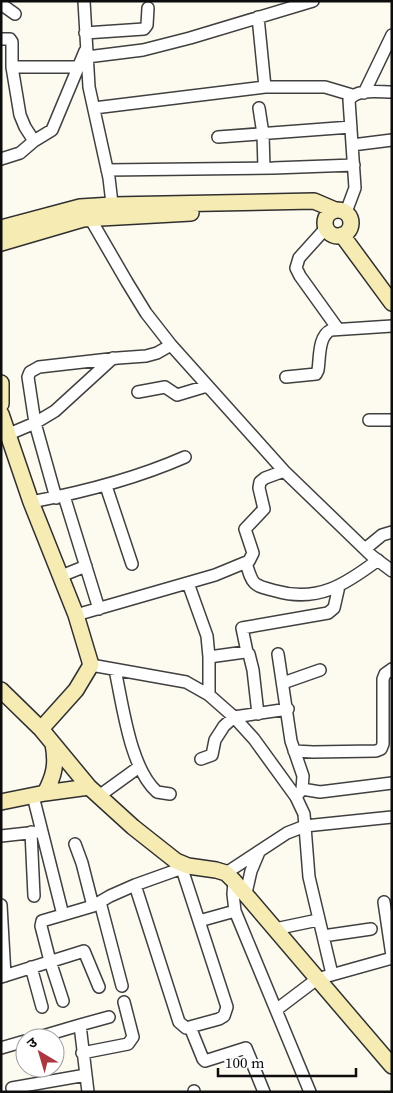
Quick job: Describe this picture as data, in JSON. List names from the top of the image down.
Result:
{
  "scale_bar": "100 m",
  "north": "top left"
}
